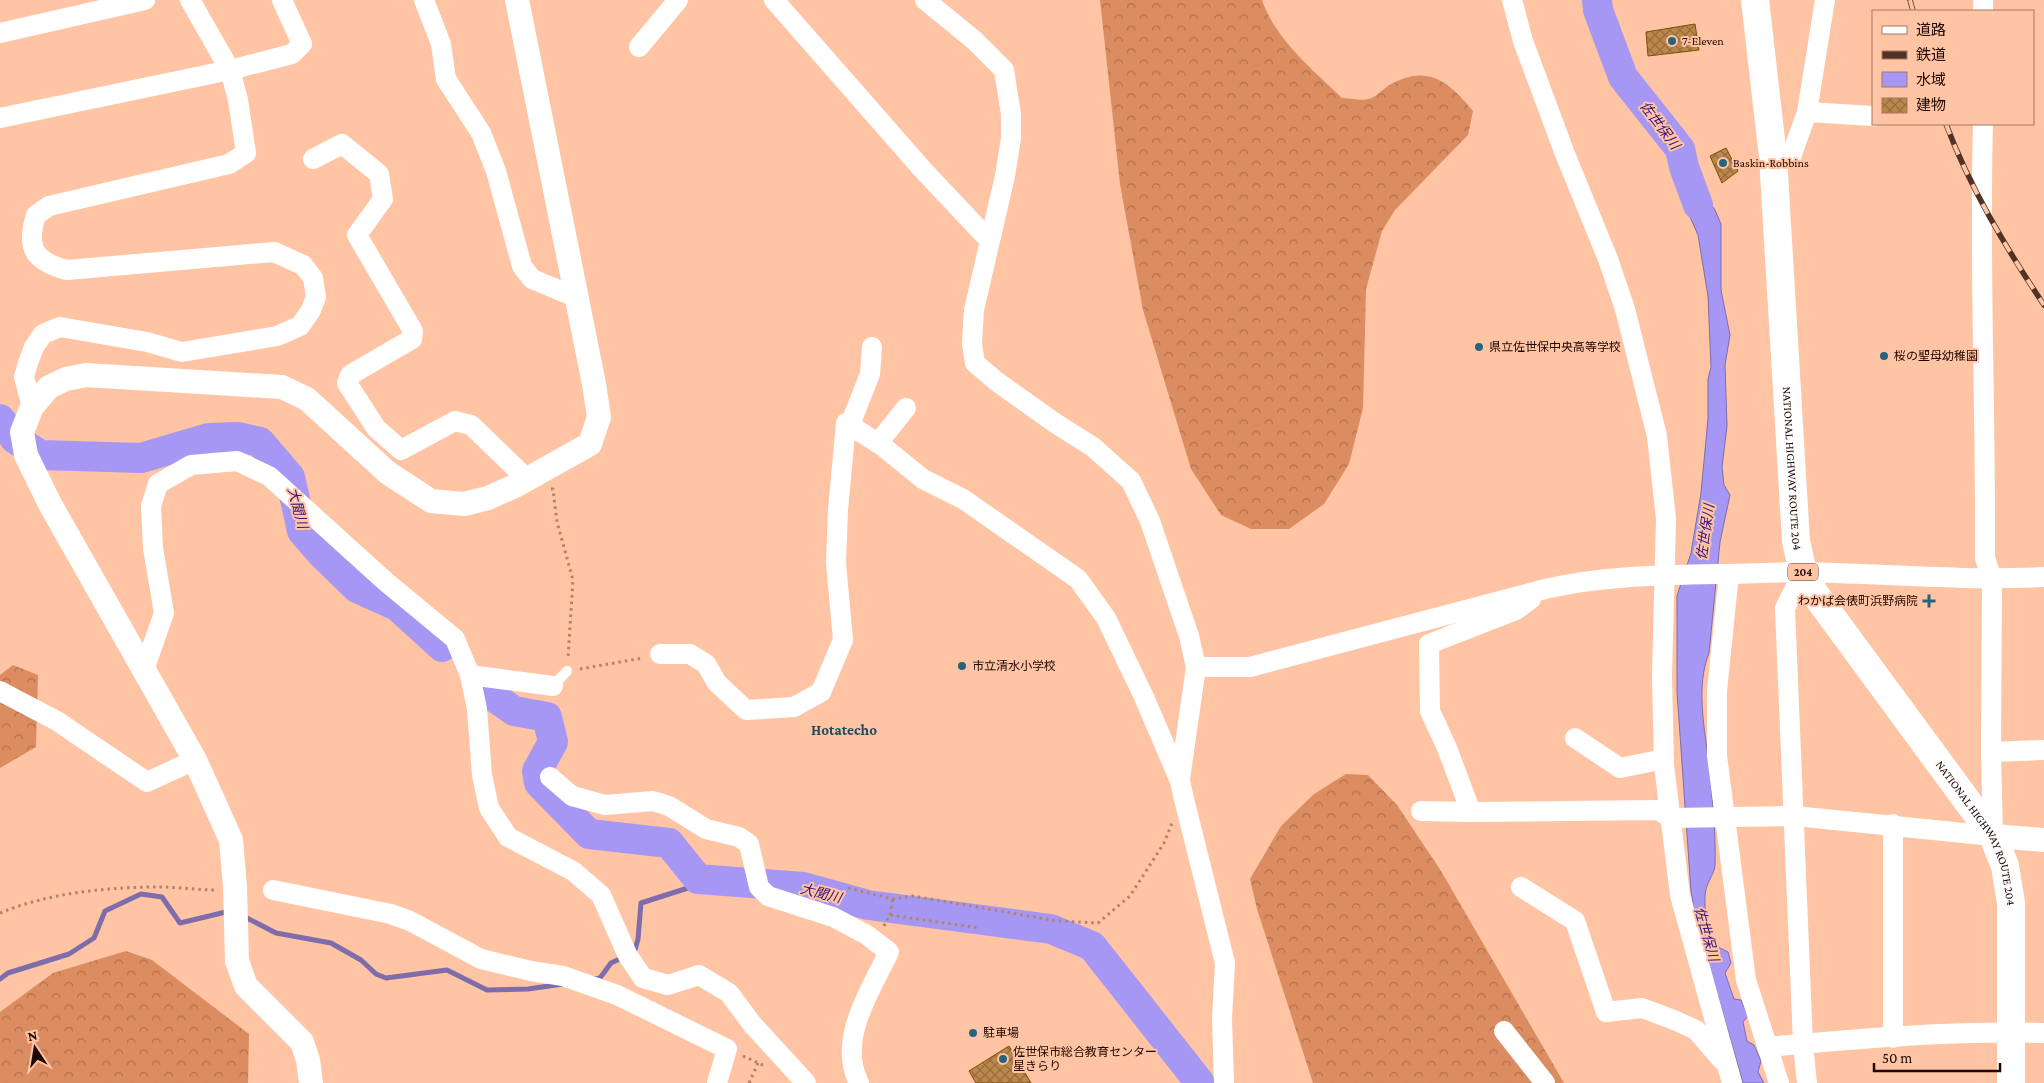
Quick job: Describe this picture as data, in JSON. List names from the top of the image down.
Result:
{
  "streets": {
    "highway": ["NATIONAL HIGHWAY ROUTE 204", "204"]
  },
  "districts": ["Hotatecho"],
  "water": ["佐世保川", "大聞川"],
  "places": {
    "other": [
      "7-Eleven",
      "Baskin-Robbins",
      "県立佐世保中央高等学校",
      "桜の聖母幼稚園",
      "市立清水小学校",
      "駐車場",
      "佐世保市総合教育センター 星きらり"
    ],
    "health": ["わかば会俵町浜野病院"]
  },
  "legend": [
    "道路",
    "鉄道",
    "水域",
    "建物"
  ],
  "scale_bar": "50 m",
  "north": "top"
}
